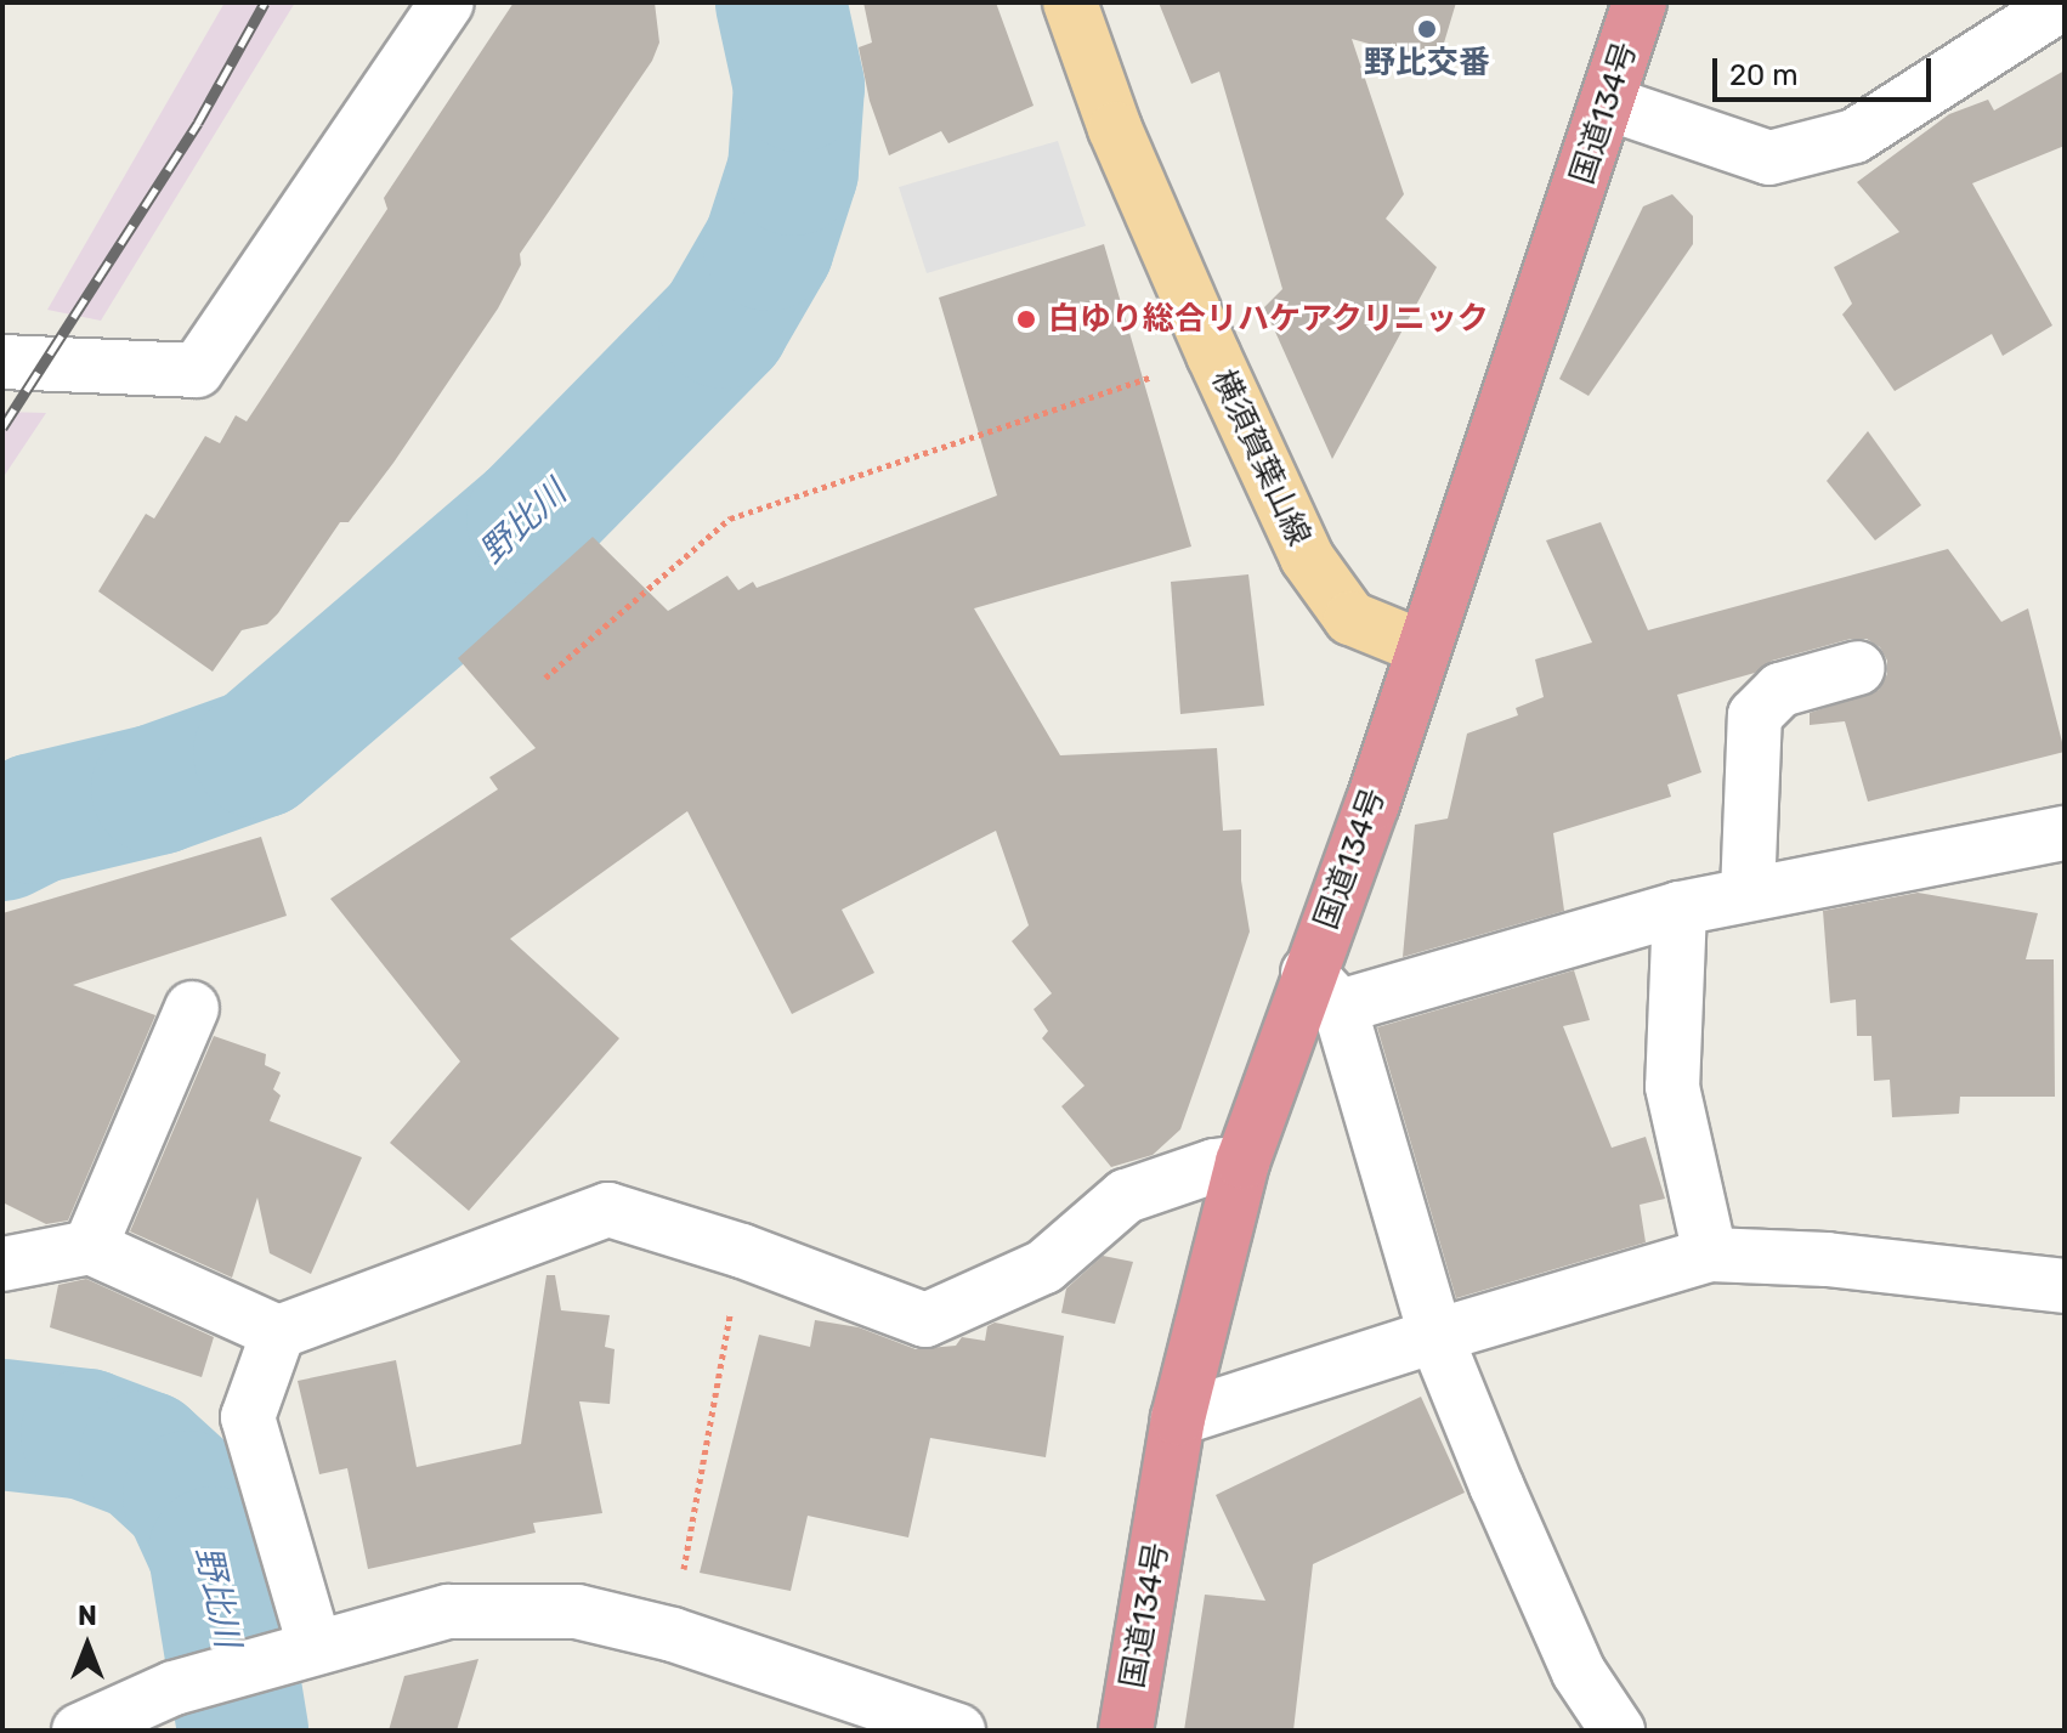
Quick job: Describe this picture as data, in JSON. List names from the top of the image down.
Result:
{
  "streets": {
    "highway": ["国道134号"],
    "main road": ["横須賀葉山線"]
  },
  "crossings": [
    ["国道134号", "横須賀葉山線"]
  ],
  "water": ["野比川"],
  "places": ["野比交番", "白ゆり総合リハケアクリニック"],
  "scale_bar": "20 m",
  "north": "top"
}
